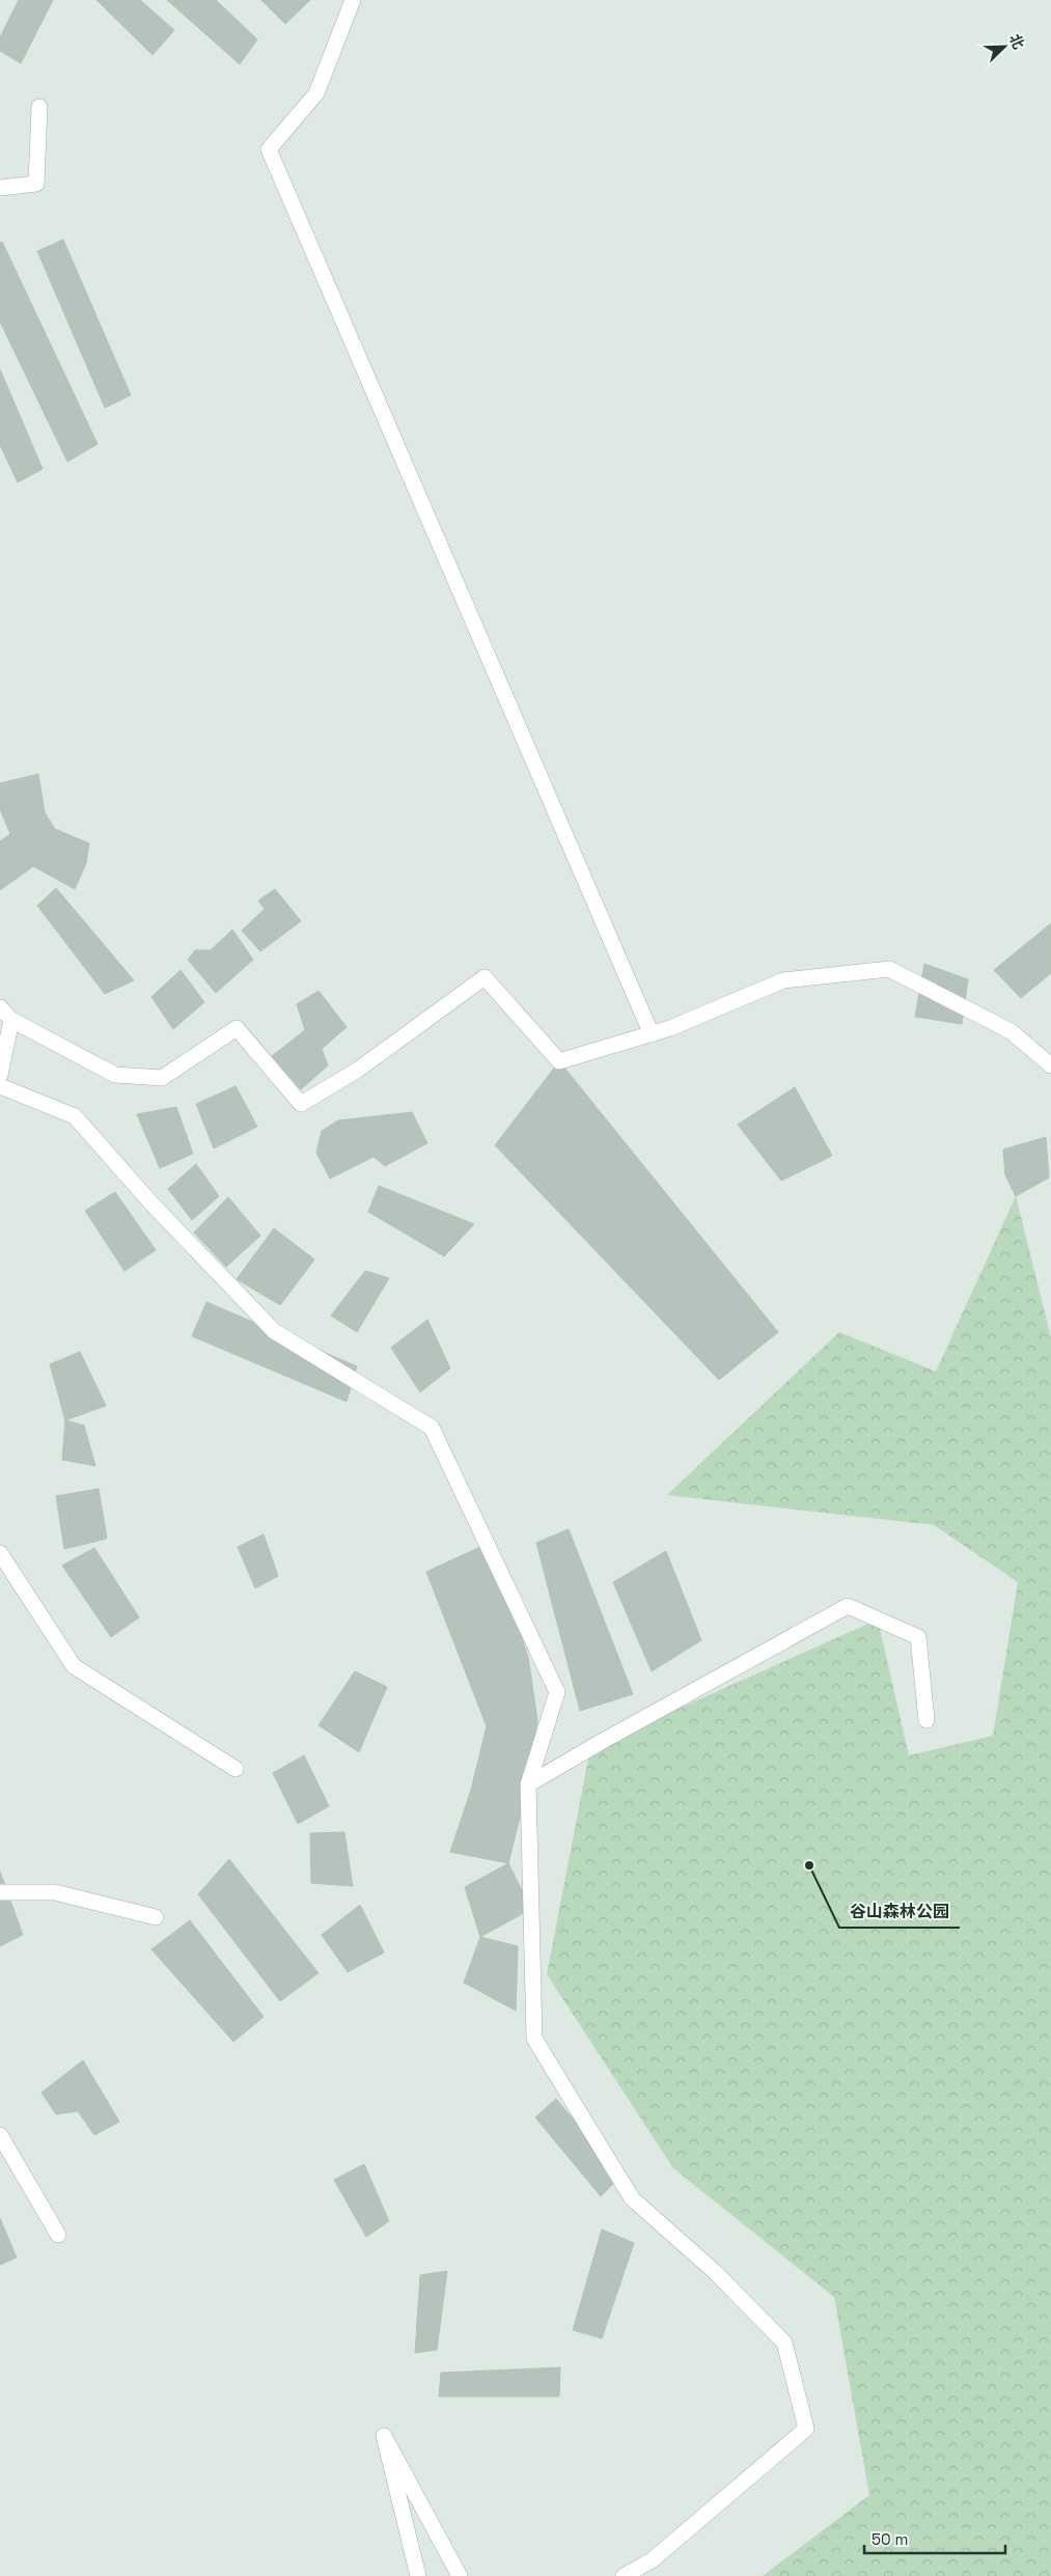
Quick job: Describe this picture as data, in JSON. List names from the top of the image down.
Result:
{
  "places": ["谷山森林公园"],
  "scale_bar": "50 m",
  "north": "top right"
}
